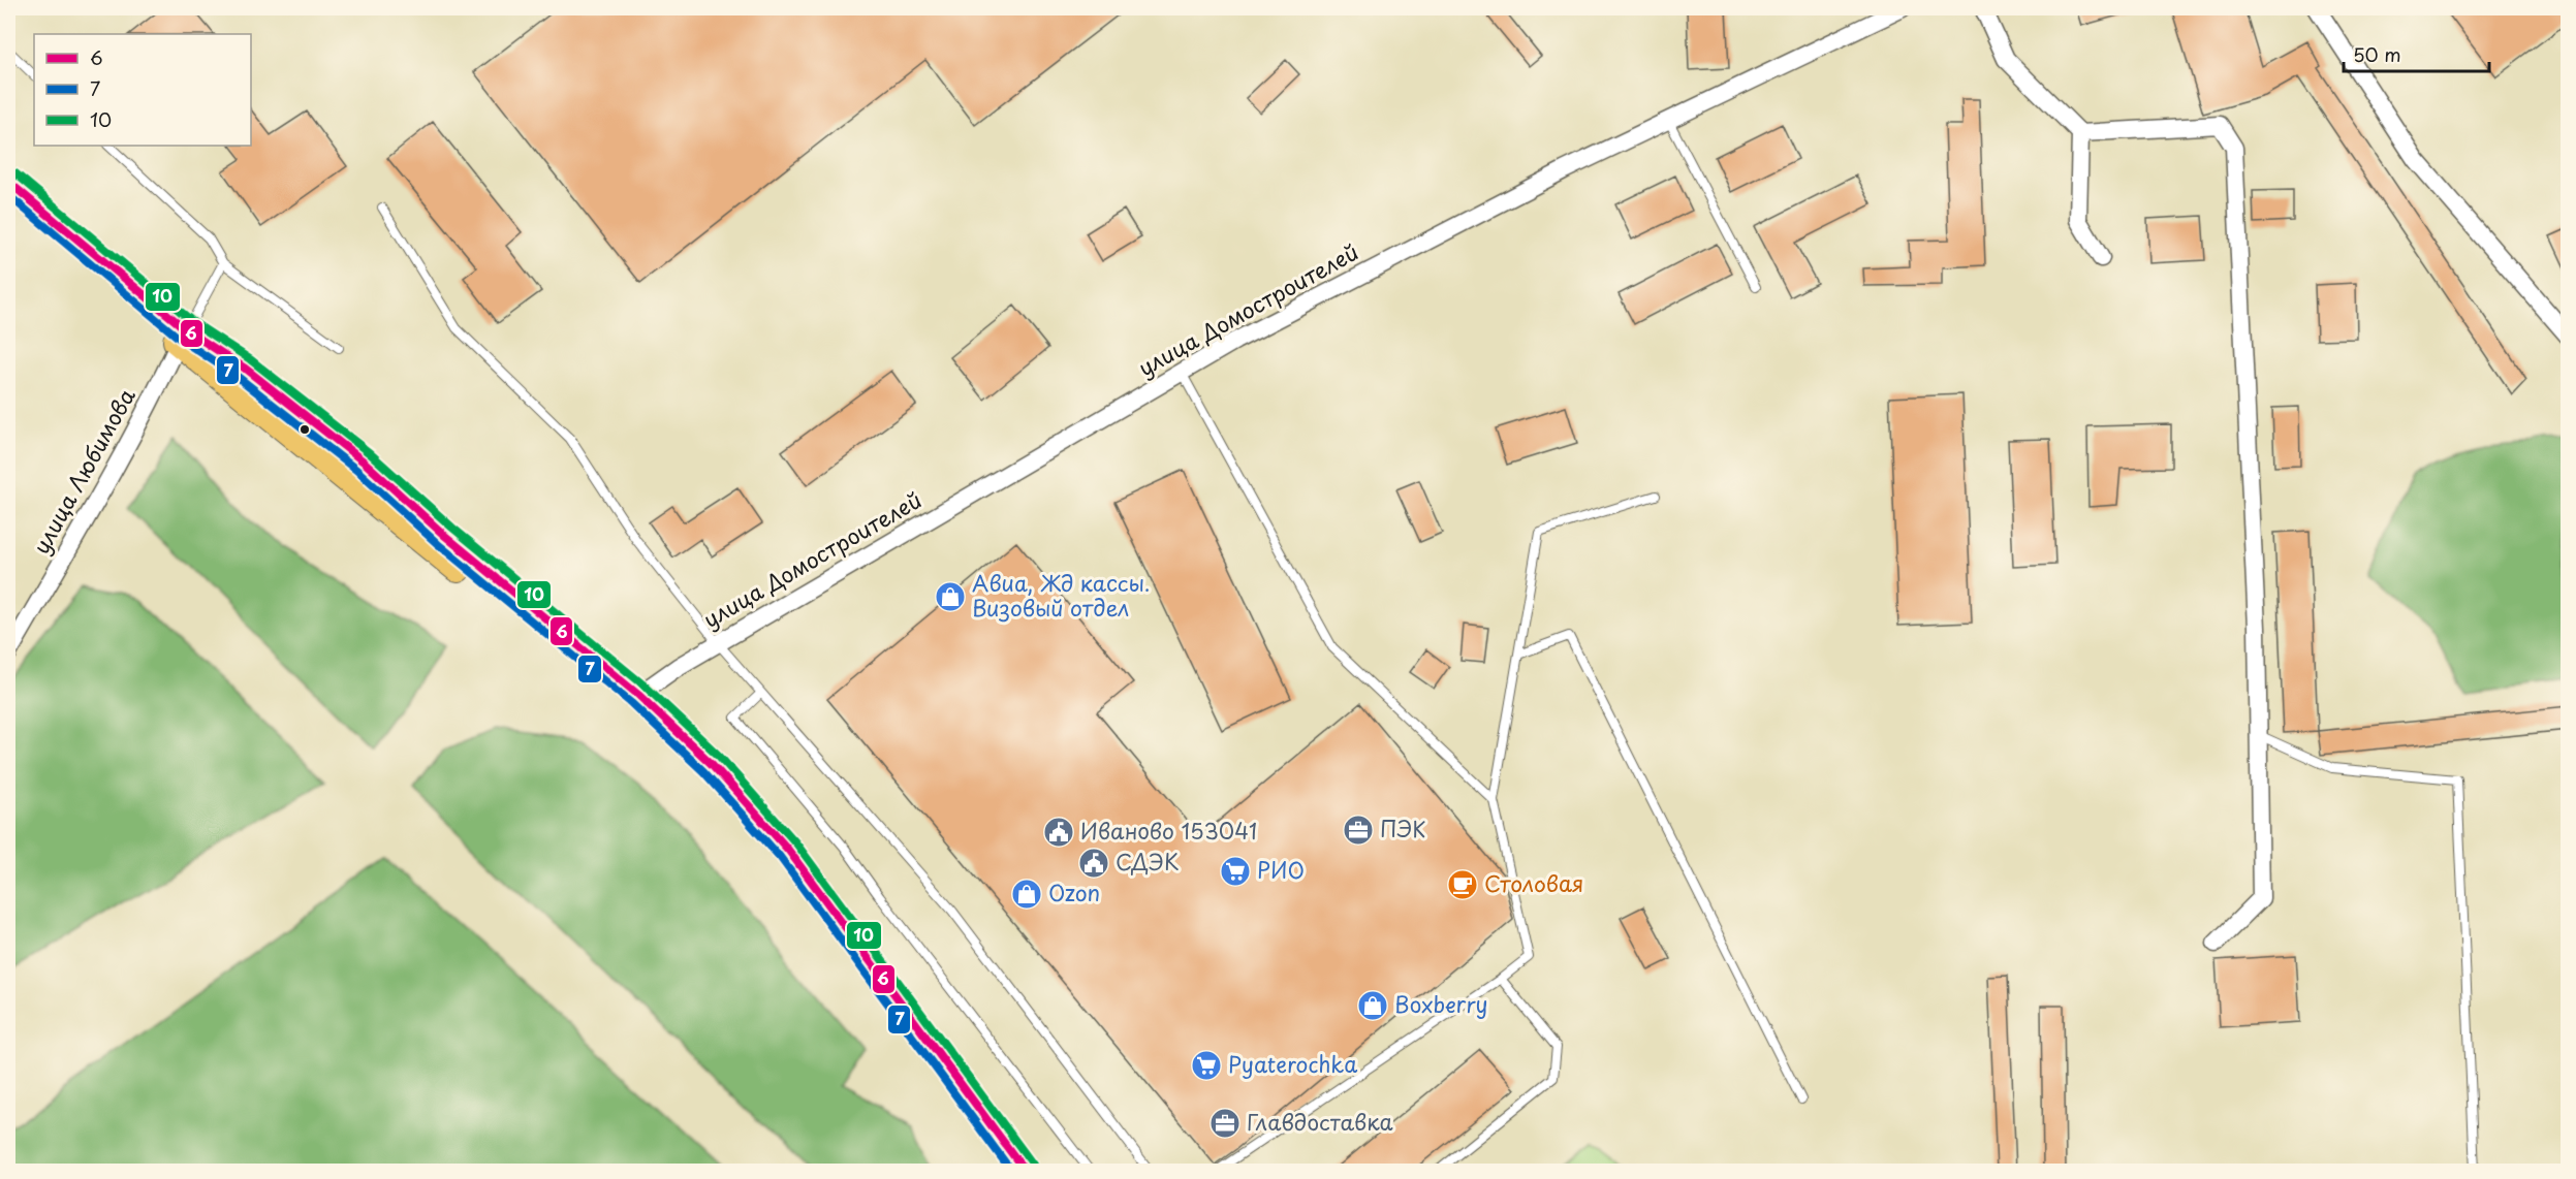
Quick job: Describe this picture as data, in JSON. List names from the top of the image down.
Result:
{
  "streets": {
    "street": ["улица Домостроителей", "улица Любимова"]
  },
  "places": {
    "shop": ["Авиа, Жд кассы. Визовый отдел", "Ozon", "Boxberry"],
    "office": ["ПЭК", "Главдоставка"],
    "public building": ["Иваново 153041", "СДЭК"],
    "supermarket": ["РИО", "Pyaterochka"],
    "cafe": ["Столовая"]
  },
  "lines": ["transit line 10", "transit line 6", "transit line 7"],
  "legend": ["6", "7", "10"],
  "scale_bar": "50 m"
}
